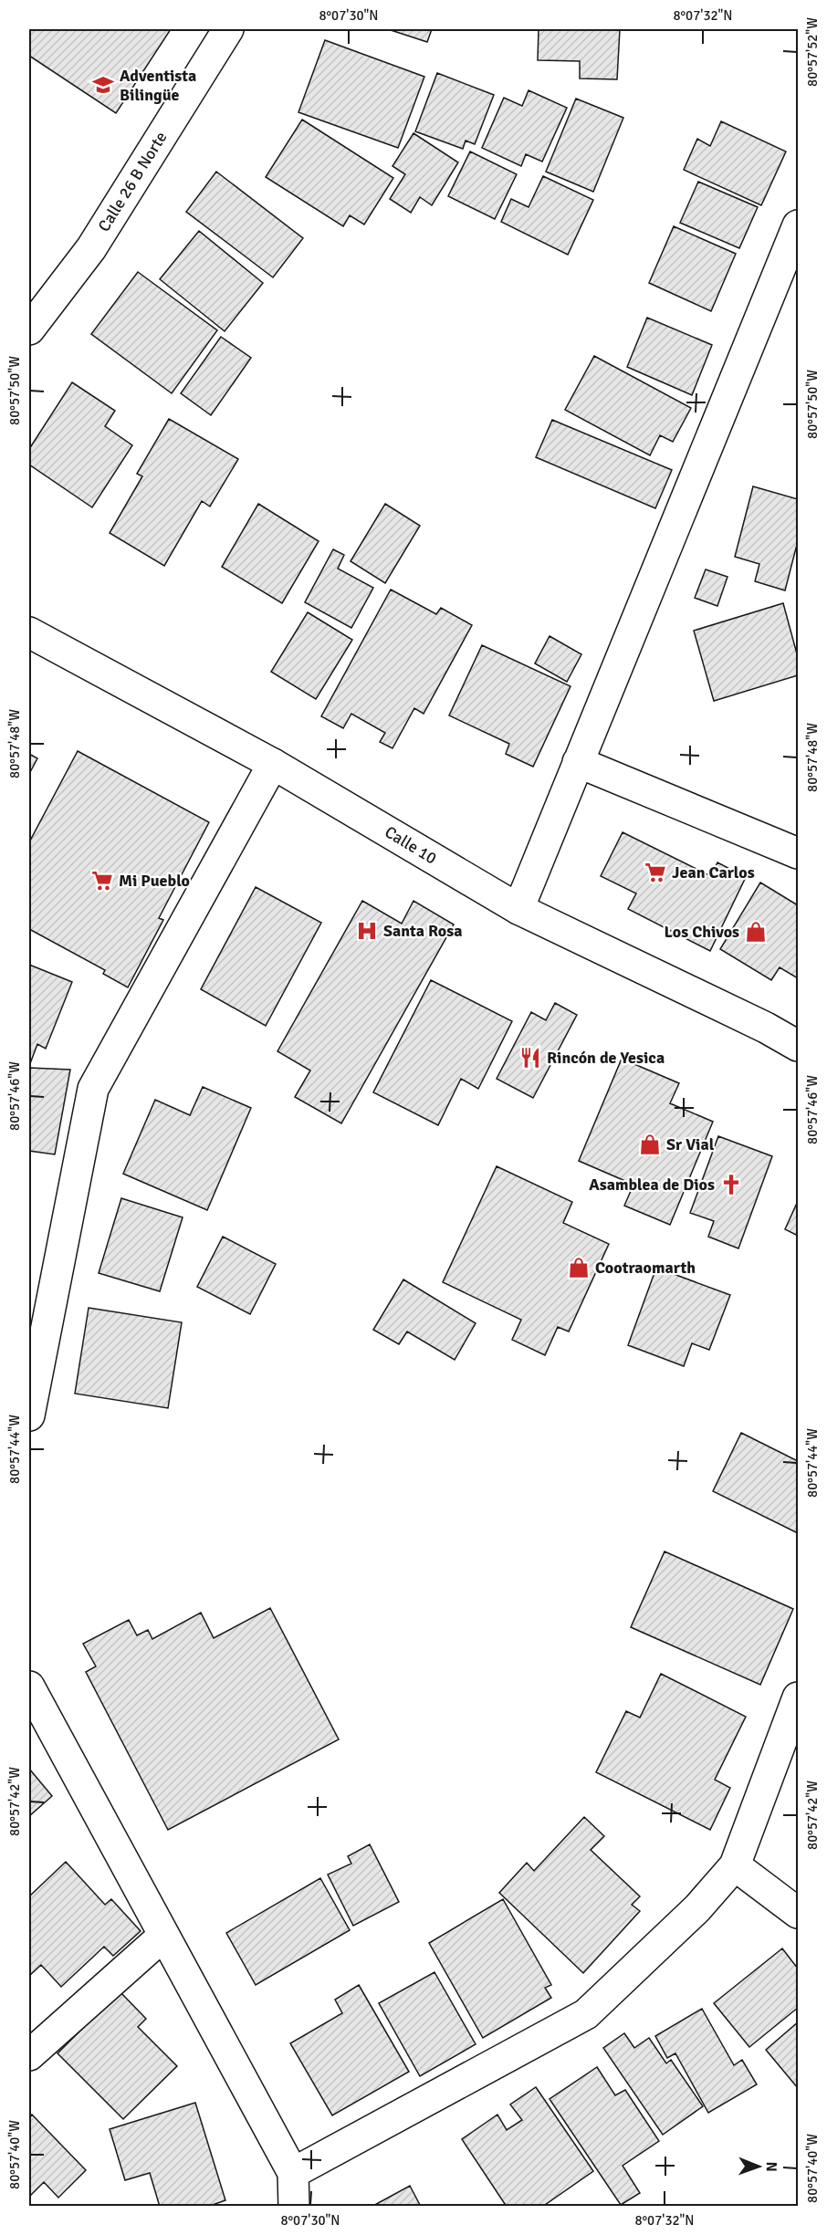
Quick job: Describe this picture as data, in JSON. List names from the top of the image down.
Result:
{
  "streets": {
    "street": ["Calle 26 B Norte", "Calle 10"]
  },
  "places": {
    "school or university": ["Adventista Bilingüe"],
    "supermarket": ["Jean Carlos", "Mi Pueblo"],
    "hospital": ["Santa Rosa"],
    "shop": ["Los Chivos", "Sr Vial", "Cootraomarth"],
    "restaurant": ["Rincón de Yesica"],
    "church": ["Asamblea de Dios"]
  },
  "north": "right",
  "coordinates": [
    "8°07'30\"N",
    "8°07'32\"N",
    "80°57'52\"W",
    "80°57'50\"W",
    "80°57'48\"W",
    "80°57'46\"W",
    "80°57'44\"W",
    "80°57'42\"W",
    "80°57'40\"W"
  ]
}
